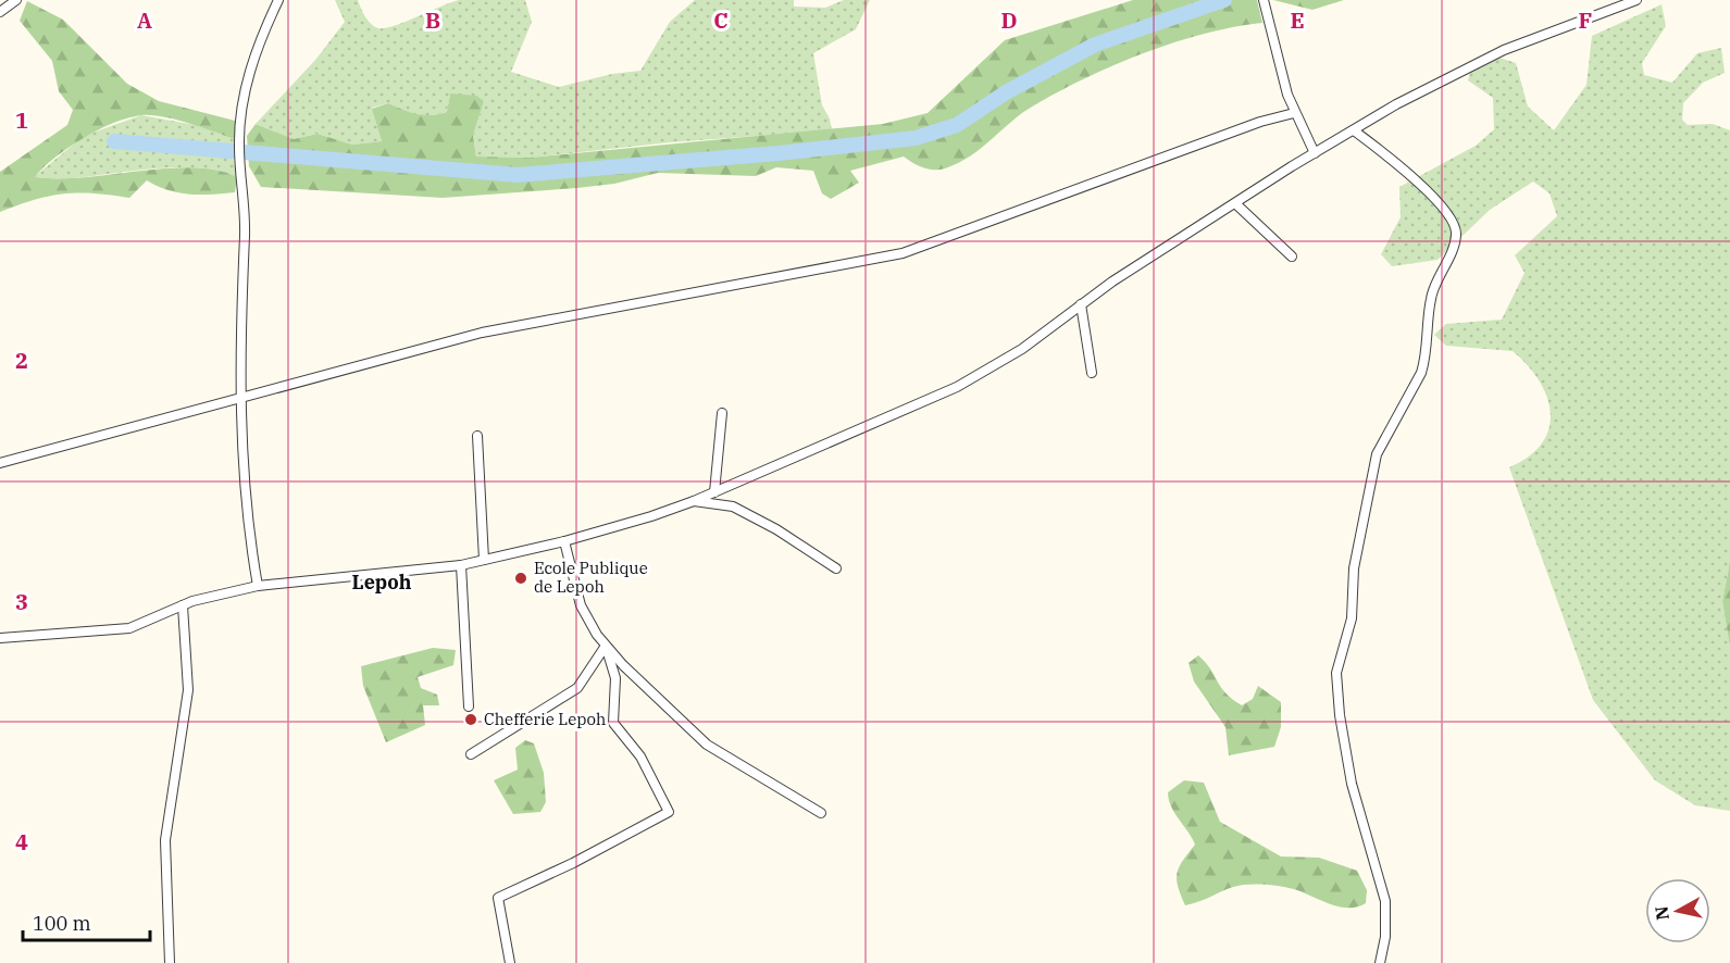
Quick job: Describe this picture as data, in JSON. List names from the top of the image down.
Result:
{
  "districts": ["Lepoh"],
  "places": ["Ecole Publique de Lepoh", "Chefferie Lepoh"],
  "scale_bar": "100 m",
  "north": "left",
  "grid": {
    "columns": [
      "A",
      "B",
      "C",
      "D",
      "E",
      "F"
    ],
    "rows": [
      "1",
      "2",
      "3",
      "4"
    ]
  }
}
